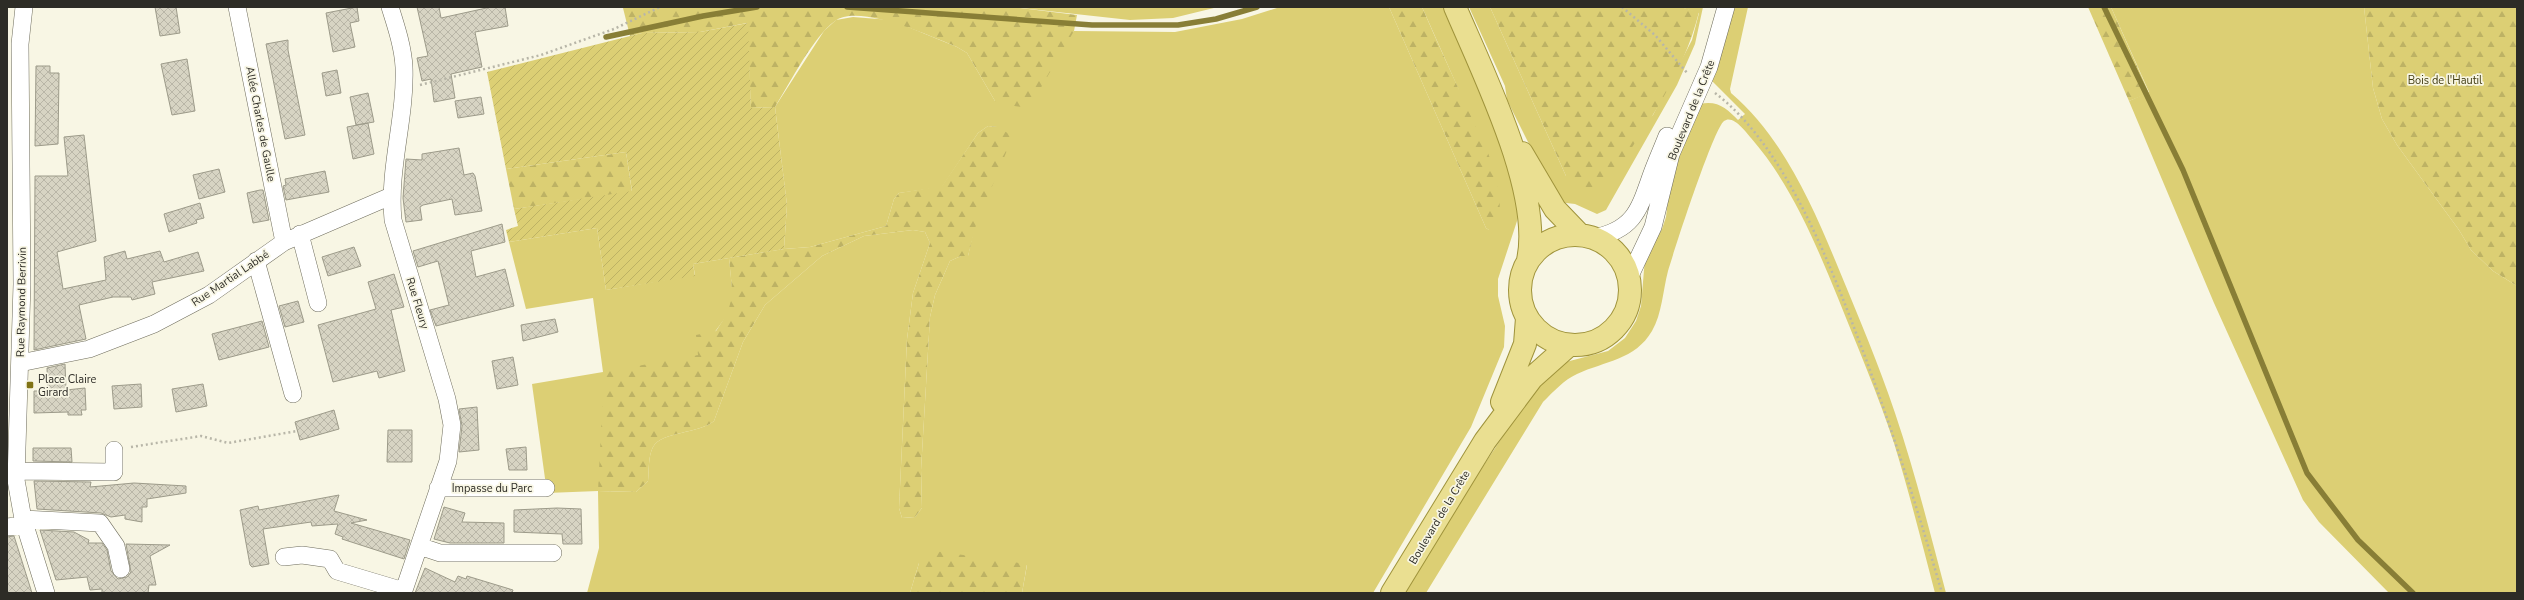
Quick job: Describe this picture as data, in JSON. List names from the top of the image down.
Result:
{
  "streets": {
    "main road": ["Boulevard de la Crête"],
    "street": [
      "Allée Charles de Gaulle",
      "Rue Martial Labbé",
      "Rue Raymond Berrivin",
      "Rue Fleury",
      "Impasse du Parc"
    ]
  },
  "crossings": [
    ["Allée Charles de Gaulle", "Rue Martial Labbé"],
    ["Rue Martial Labbé", "Rue Raymond Berrivin"],
    ["Rue Martial Labbé", "Rue Fleury"],
    ["Rue Fleury", "Impasse du Parc"]
  ],
  "parks": ["Bois de l'Hautil"],
  "places": {
    "transit": ["Place Claire Girard"]
  }
}
